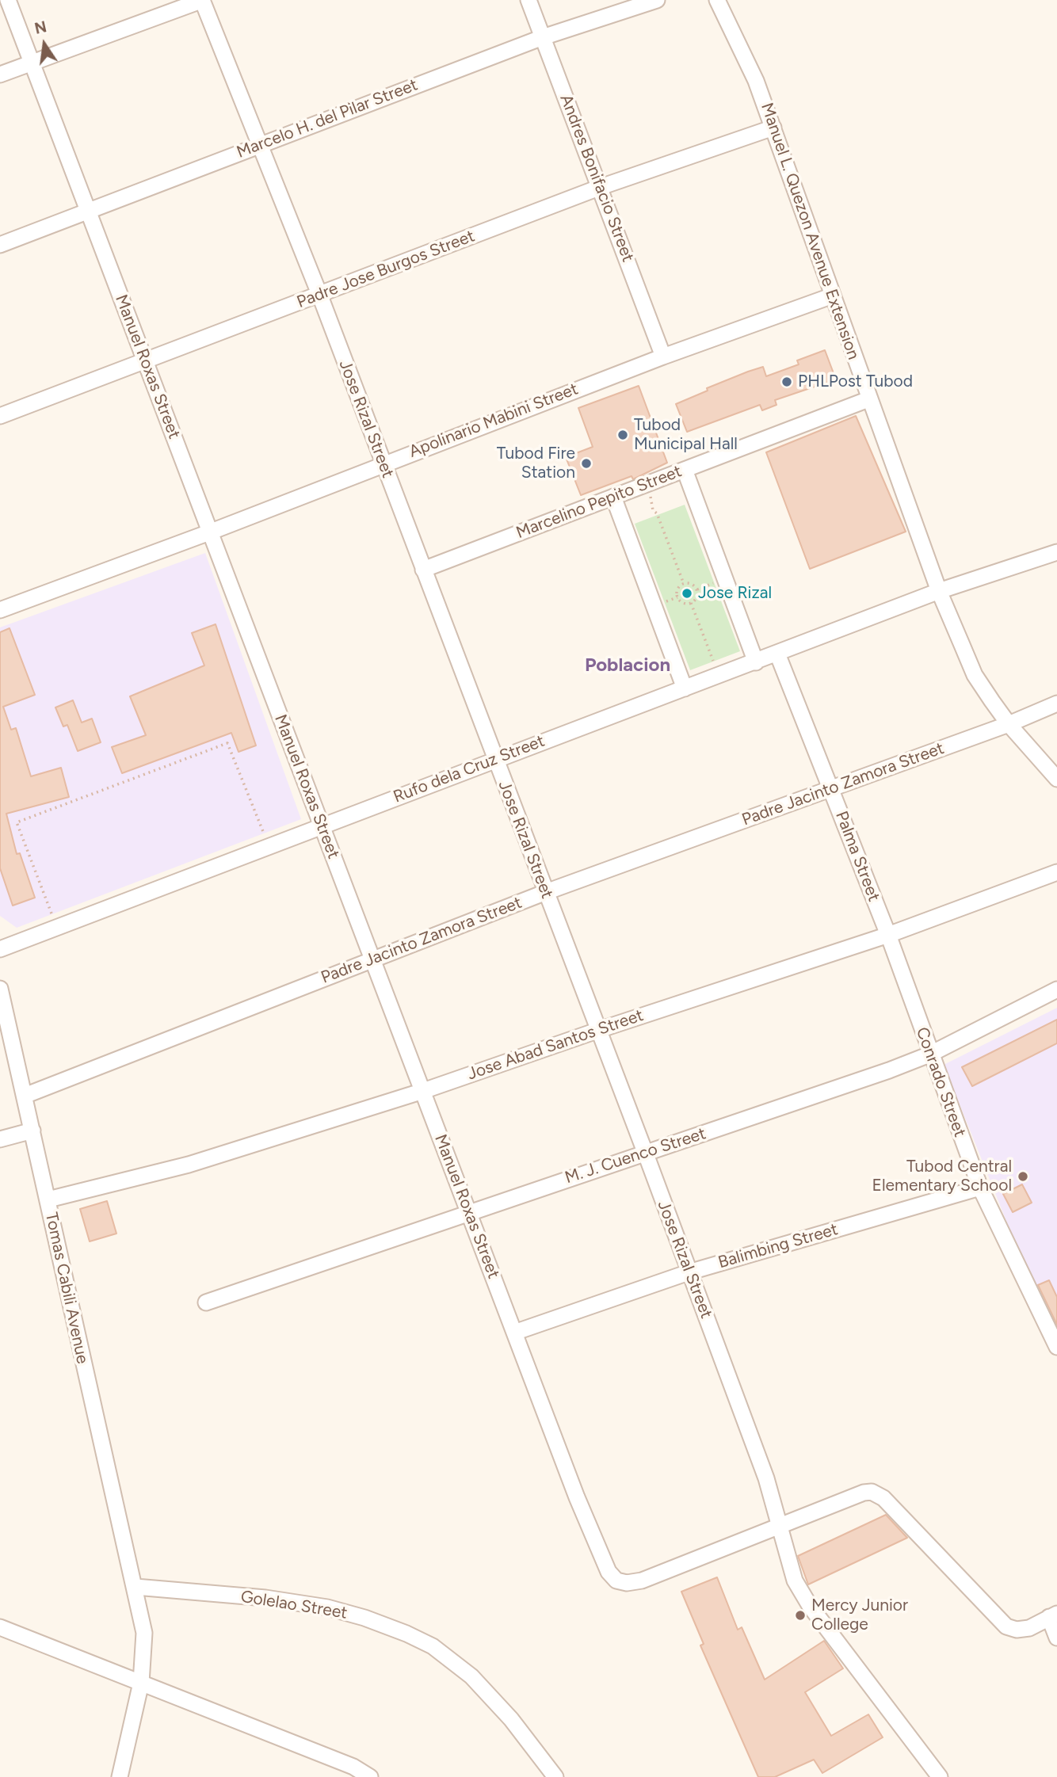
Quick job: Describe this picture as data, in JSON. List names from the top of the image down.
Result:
{
  "streets": {
    "street": [
      "Marcelo H. del Pilar Street",
      "Andres Bonifacio Street",
      "Manuel L. Quezon Avenue Extension",
      "Padre Jose Burgos Street",
      "Manuel Roxas Street",
      "Jose Rizal Street",
      "Apolinario Mabini Street",
      "Marcelino Pepito Street",
      "Rufo dela Cruz Street",
      "Padre Jacinto Zamora Street",
      "Palma Street",
      "Jose Abad Santos Street",
      "Conrado Street",
      "M. J. Cuenco Street",
      "Balimbing Street",
      "Tomas Cabili Avenue",
      "Golelao Street"
    ]
  },
  "crossings": [
    ["Marcelo H. del Pilar Street", "Andres Bonifacio Street"],
    ["Marcelo H. del Pilar Street", "Manuel Roxas Street"],
    ["Marcelo H. del Pilar Street", "Jose Rizal Street"],
    ["Andres Bonifacio Street", "Padre Jose Burgos Street"],
    ["Andres Bonifacio Street", "Apolinario Mabini Street"],
    ["Manuel L. Quezon Avenue Extension", "Padre Jose Burgos Street"],
    ["Manuel L. Quezon Avenue Extension", "Apolinario Mabini Street"],
    ["Manuel L. Quezon Avenue Extension", "Marcelino Pepito Street"],
    ["Manuel L. Quezon Avenue Extension", "Rufo dela Cruz Street"],
    ["Manuel L. Quezon Avenue Extension", "Padre Jacinto Zamora Street"],
    ["Padre Jose Burgos Street", "Manuel Roxas Street"],
    ["Padre Jose Burgos Street", "Jose Rizal Street"],
    ["Manuel Roxas Street", "Jose Rizal Street"],
    ["Manuel Roxas Street", "Apolinario Mabini Street"],
    ["Manuel Roxas Street", "Rufo dela Cruz Street"],
    ["Manuel Roxas Street", "Padre Jacinto Zamora Street"],
    ["Manuel Roxas Street", "Jose Abad Santos Street"],
    ["Manuel Roxas Street", "M. J. Cuenco Street"],
    ["Manuel Roxas Street", "Balimbing Street"],
    ["Jose Rizal Street", "Apolinario Mabini Street"],
    ["Jose Rizal Street", "Marcelino Pepito Street"],
    ["Jose Rizal Street", "Rufo dela Cruz Street"],
    ["Jose Rizal Street", "Padre Jacinto Zamora Street"],
    ["Jose Rizal Street", "Jose Abad Santos Street"],
    ["Jose Rizal Street", "M. J. Cuenco Street"],
    ["Jose Rizal Street", "Balimbing Street"],
    ["Rufo dela Cruz Street", "Palma Street"],
    ["Padre Jacinto Zamora Street", "Palma Street"],
    ["Padre Jacinto Zamora Street", "Tomas Cabili Avenue"],
    ["Palma Street", "Jose Abad Santos Street"],
    ["Palma Street", "Conrado Street"],
    ["Jose Abad Santos Street", "Conrado Street"],
    ["Jose Abad Santos Street", "Tomas Cabili Avenue"],
    ["Conrado Street", "M. J. Cuenco Street"],
    ["Conrado Street", "Balimbing Street"],
    ["Tomas Cabili Avenue", "Golelao Street"]
  ],
  "districts": ["Poblacion"],
  "places": [
    "PHLPost Tubod",
    "Tubod Municipal Hall",
    "Tubod Fire Station",
    "Jose Rizal",
    "Tubod Central Elementary School",
    "Mercy Junior College"
  ],
  "north": "top"
}
